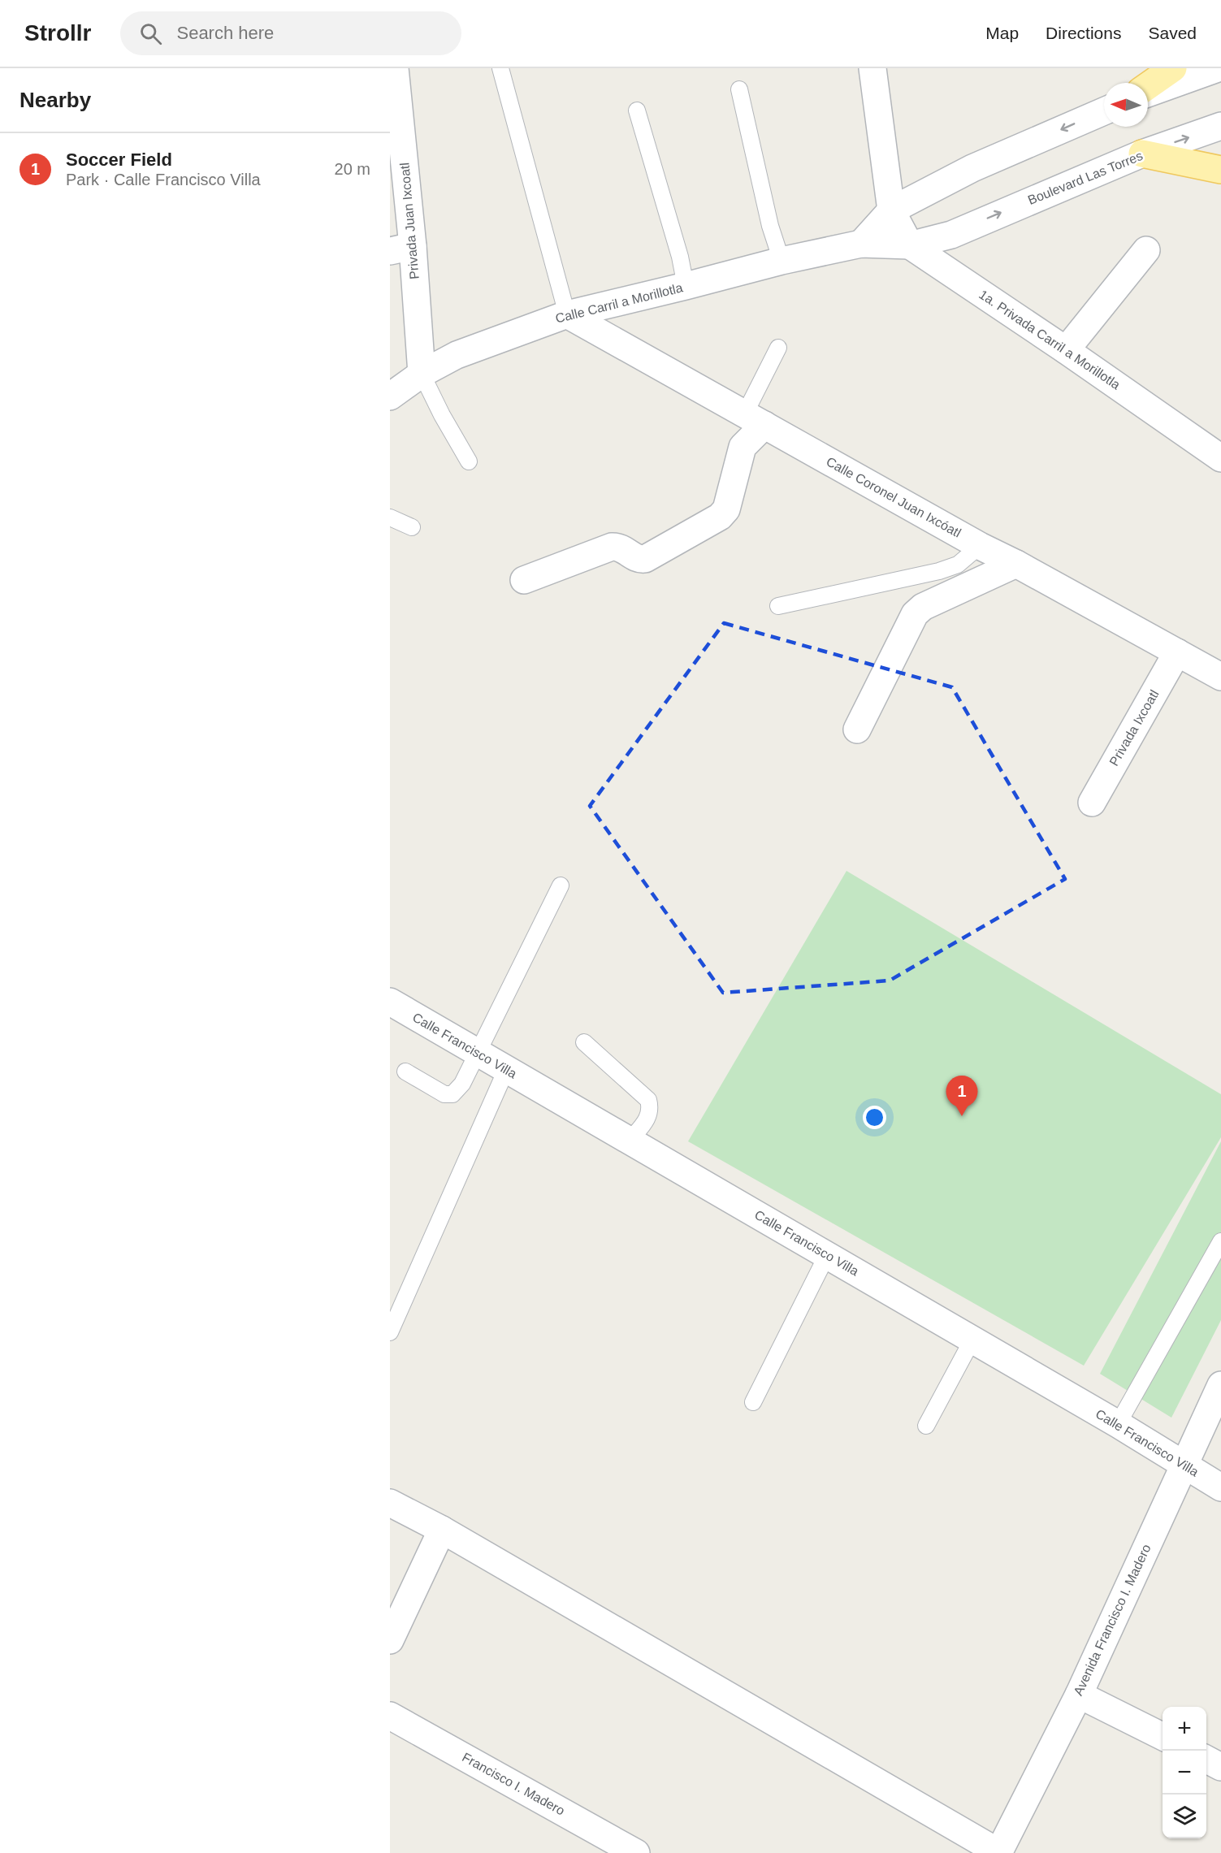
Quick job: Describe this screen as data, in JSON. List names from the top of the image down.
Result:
{
  "streets": {
    "street": [
      "Boulevard Las Torres",
      "Privada Juan Ixcoatl",
      "Calle Carril a Morillotla",
      "1a. Privada Carril a Morillotla",
      "Calle Coronel Juan Ixcóatl",
      "Privada Ixcoatl",
      "Calle Francisco Villa",
      "Avenida Francisco I. Madero",
      "Francisco I. Madero"
    ]
  },
  "crossings": [
    ["Boulevard Las Torres", "Calle Carril a Morillotla"],
    ["Privada Juan Ixcoatl", "Calle Carril a Morillotla"],
    ["Calle Carril a Morillotla", "1a. Privada Carril a Morillotla"],
    ["Calle Carril a Morillotla", "Calle Coronel Juan Ixcóatl"],
    ["Calle Coronel Juan Ixcóatl", "Privada Ixcoatl"],
    ["Calle Francisco Villa", "Avenida Francisco I. Madero"]
  ],
  "north": "left",
  "page": {
    "header": "Strollr",
    "search": "Search here",
    "nav": ["Map", "Directions", "Saved"],
    "heading": "Nearby",
    "list": [
      {
        "mark": "1",
        "name": "Soccer Field",
        "note": "Park · Calle Francisco Villa",
        "value": "20 m"
      }
    ],
    "pins": "1",
    "map_buttons": ["+", "−"]
  }
}
